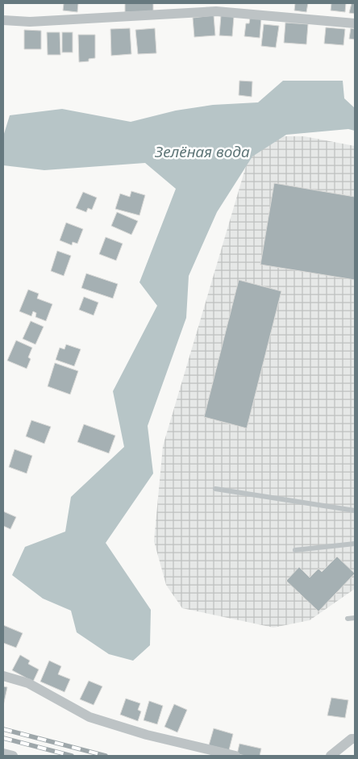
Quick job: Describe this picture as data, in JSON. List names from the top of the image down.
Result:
{
  "water": ["Зелёная вода"]
}
